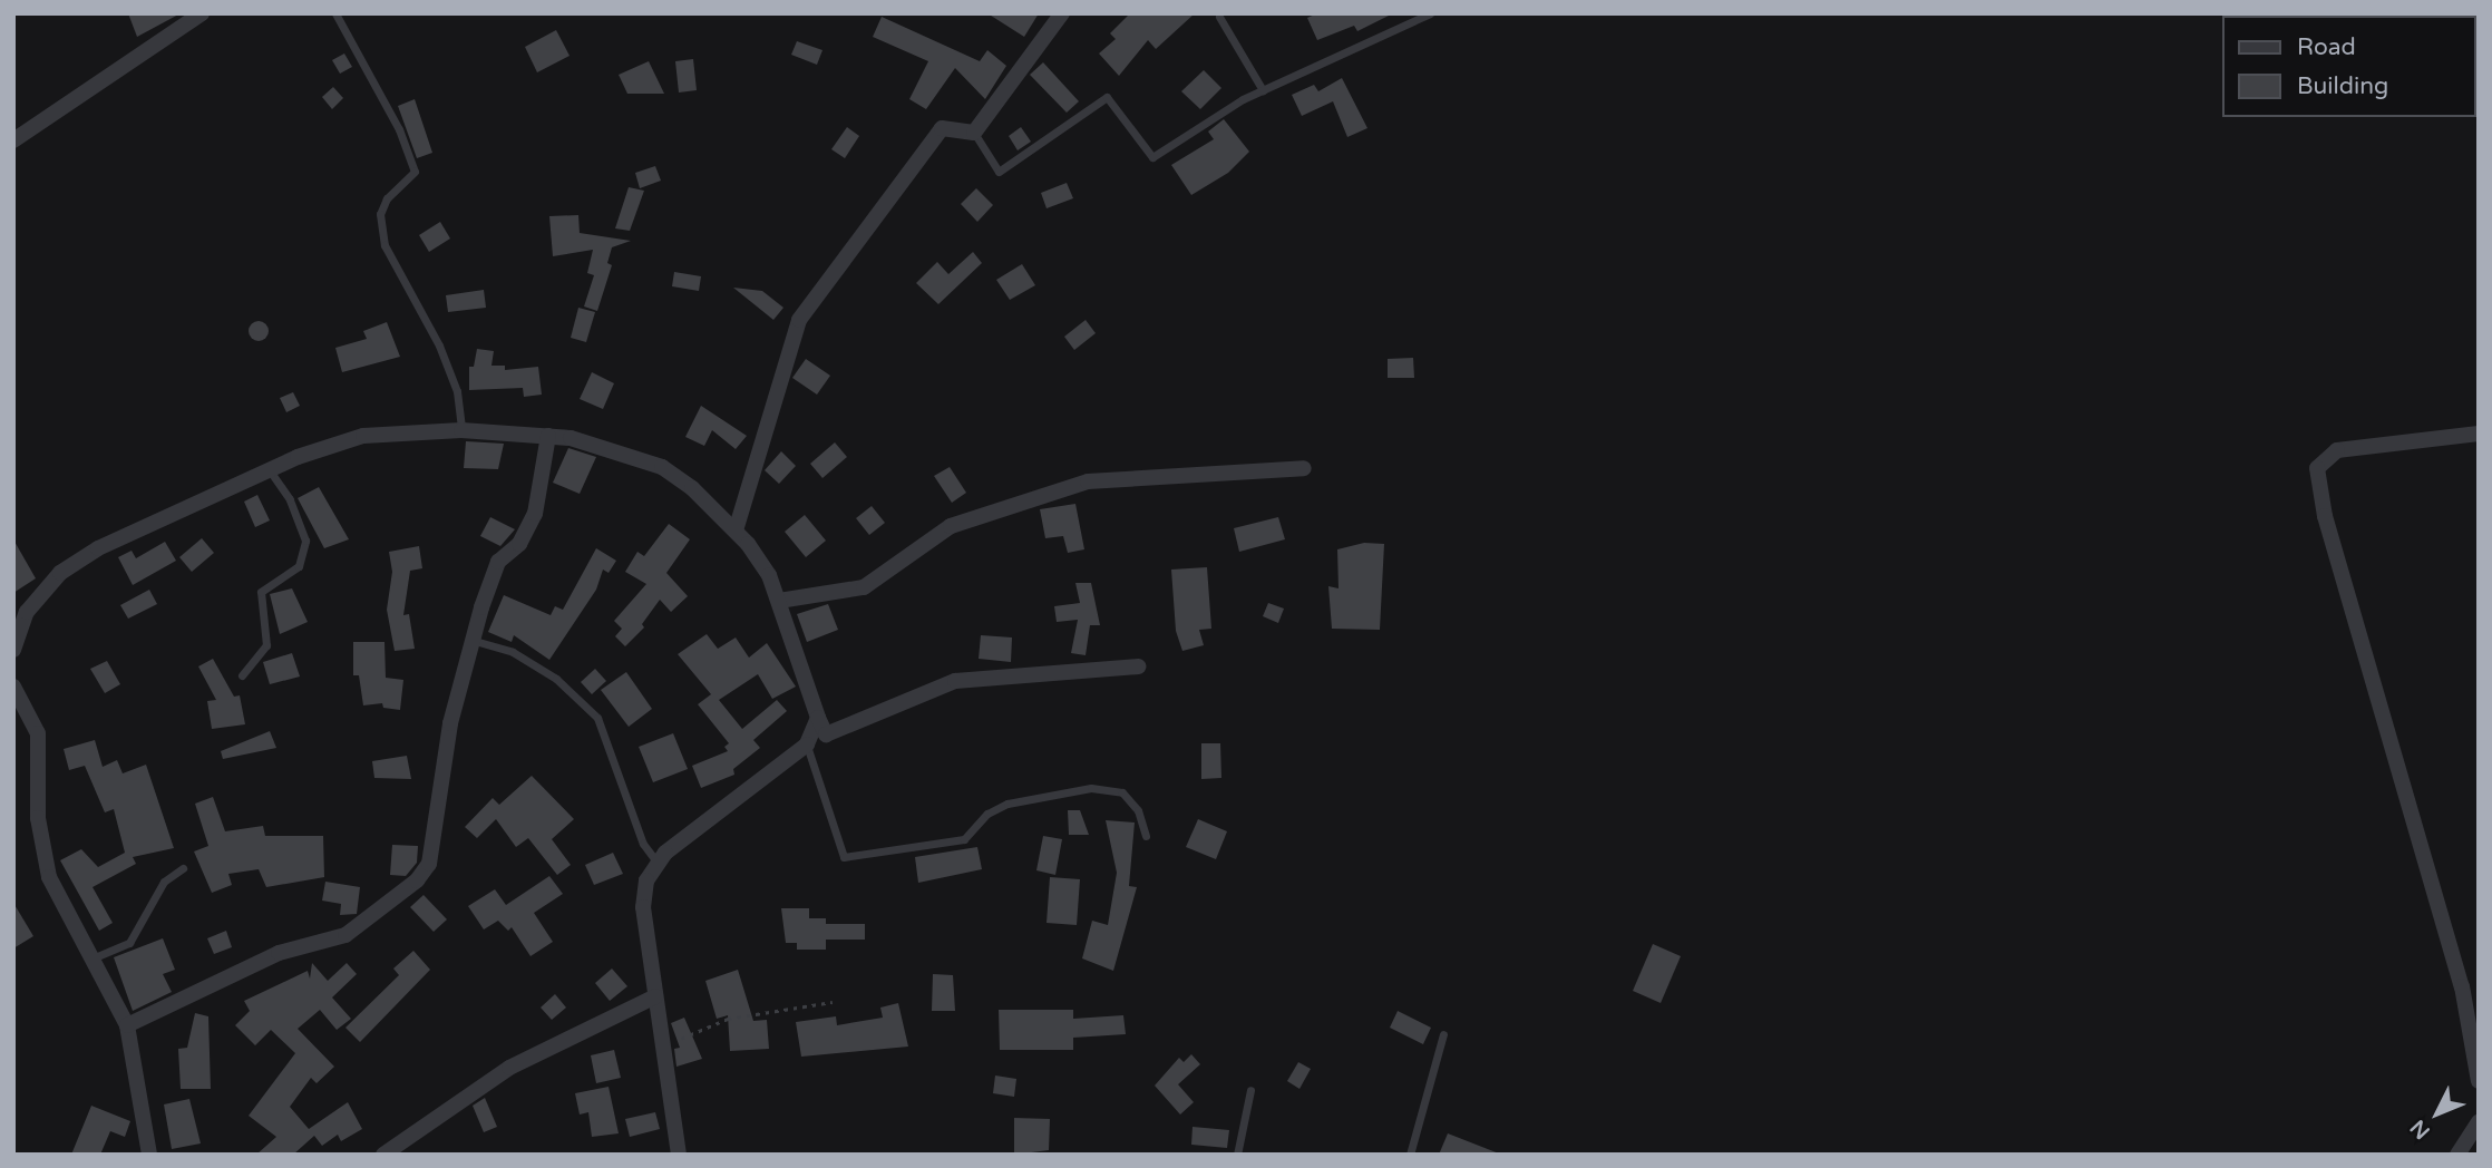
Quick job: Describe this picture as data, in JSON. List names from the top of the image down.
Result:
{
  "legend": ["Road", "Building"],
  "north": "bottom left"
}
